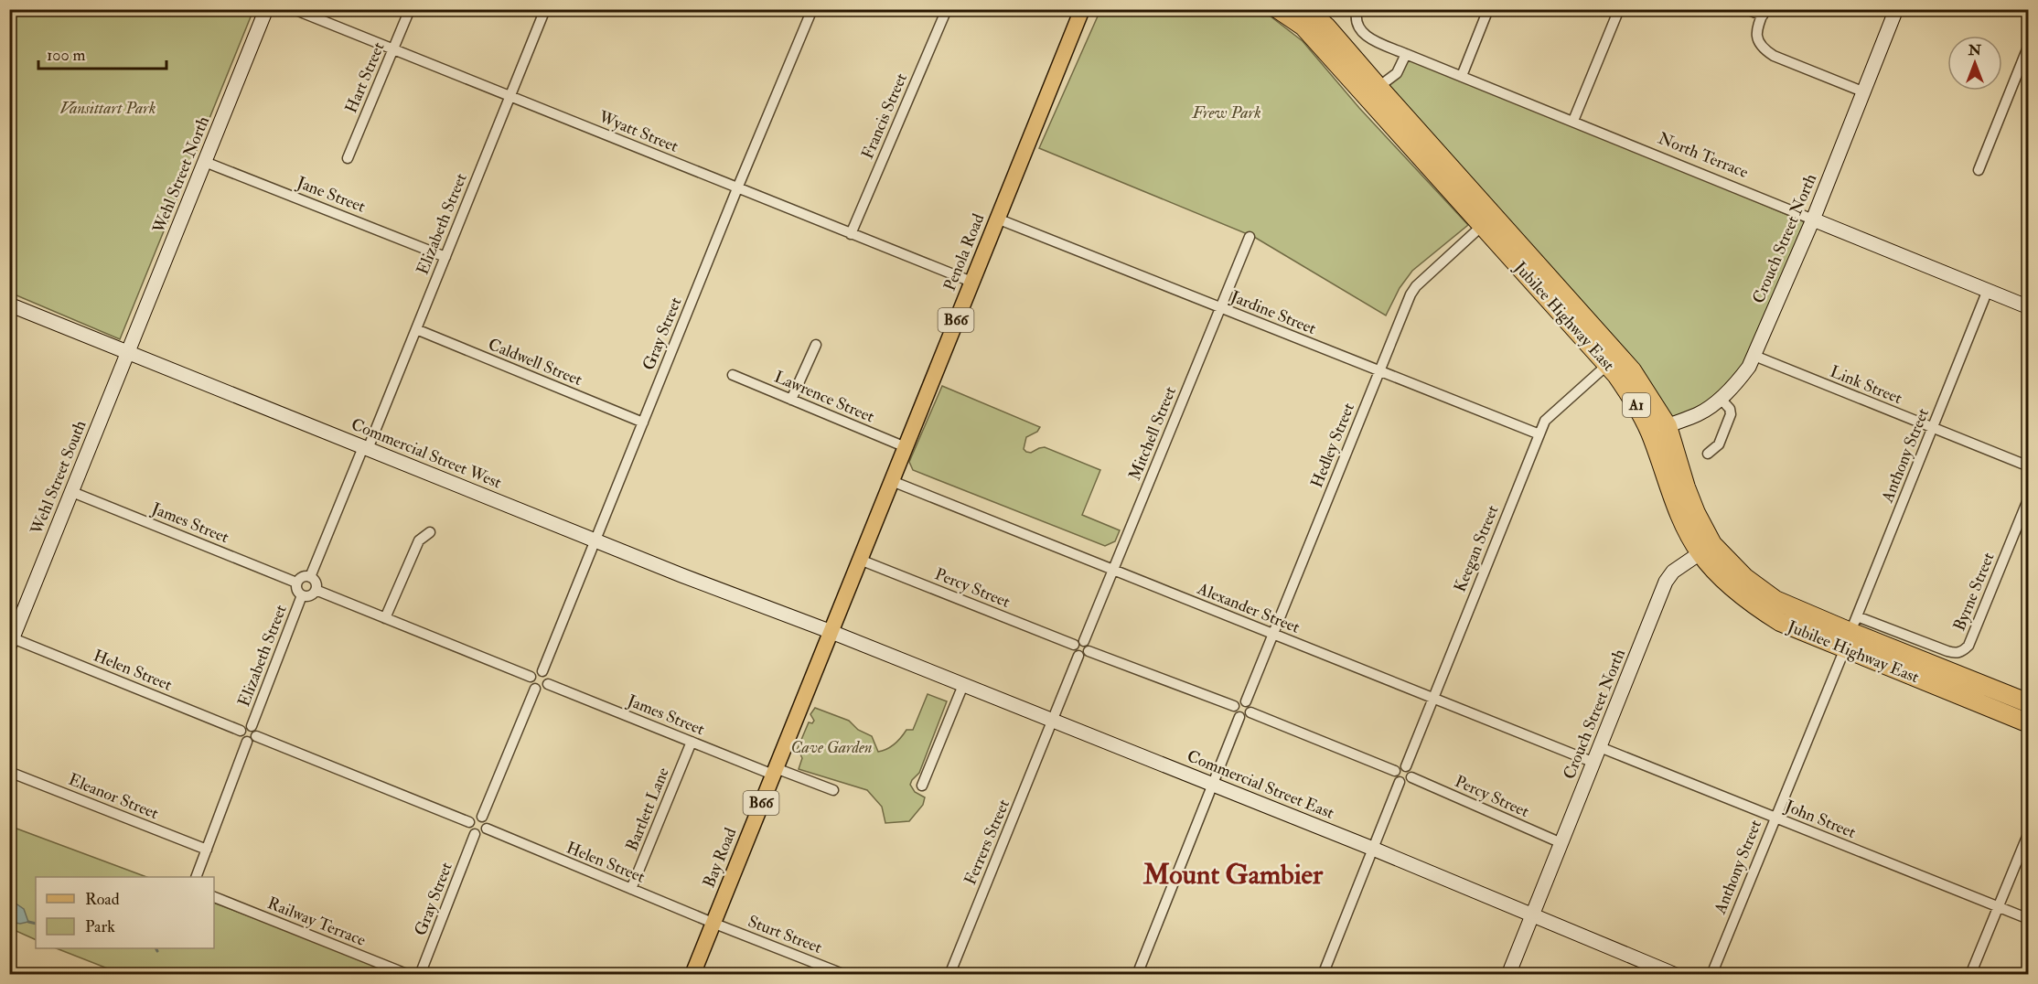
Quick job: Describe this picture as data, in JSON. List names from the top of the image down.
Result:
{
  "streets": {
    "highway": ["Jubilee Highway East", "A1"],
    "main road": ["Penola Road", "B66", "Bay Road"],
    "street": [
      "Hart Street",
      "Francis Street",
      "Wyatt Street",
      "North Terrace",
      "Wehl Street North",
      "Jane Street",
      "Elizabeth Street",
      "Crouch Street North",
      "Jardine Street",
      "Gray Street",
      "Caldwell Street",
      "Link Street",
      "Lawrence Street",
      "Mitchell Street",
      "Hedley Street",
      "Commercial Street West",
      "Anthony Street",
      "Wehl Street South",
      "James Street",
      "Keegan Street",
      "Percy Street",
      "Byrne Street",
      "Alexander Street",
      "Helen Street",
      "Commercial Street East",
      "Eleanor Street",
      "Bartlett Lane",
      "John Street",
      "Ferrers Street",
      "Railway Terrace",
      "Sturt Street"
    ]
  },
  "crossings": [
    ["Hart Street", "Wyatt Street"],
    ["Francis Street", "Wyatt Street"],
    ["Wyatt Street", "Elizabeth Street"],
    ["Wyatt Street", "Penola Road"],
    ["Wyatt Street", "Gray Street"],
    ["North Terrace", "Crouch Street North"],
    ["North Terrace", "Anthony Street"],
    ["Wehl Street North", "Jane Street"],
    ["Wehl Street North", "Commercial Street West"],
    ["Wehl Street North", "Wehl Street South"],
    ["Jane Street", "Elizabeth Street"],
    ["Elizabeth Street", "Caldwell Street"],
    ["Elizabeth Street", "Commercial Street West"],
    ["Elizabeth Street", "James Street"],
    ["Elizabeth Street", "Helen Street"],
    ["Crouch Street North", "Jubilee Highway East"],
    ["Crouch Street North", "Link Street"],
    ["Crouch Street North", "Percy Street"],
    ["Crouch Street North", "Alexander Street"],
    ["Crouch Street North", "Commercial Street East"],
    ["Crouch Street North", "John Street"],
    ["Penola Road", "Jardine Street"],
    ["Penola Road", "Lawrence Street"],
    ["Penola Road", "Commercial Street West"],
    ["Penola Road", "Percy Street"],
    ["Penola Road", "Alexander Street"],
    ["Penola Road", "Commercial Street East"],
    ["Penola Road", "Bay Road"],
    ["Jardine Street", "Mitchell Street"],
    ["Jardine Street", "Hedley Street"],
    ["Jardine Street", "Keegan Street"],
    ["Jubilee Highway East", "Hedley Street"],
    ["Jubilee Highway East", "Anthony Street"],
    ["Jubilee Highway East", "Keegan Street"],
    ["Jubilee Highway East", "Byrne Street"],
    ["Gray Street", "Caldwell Street"],
    ["Gray Street", "Commercial Street West"],
    ["Gray Street", "James Street"],
    ["Gray Street", "Helen Street"],
    ["Link Street", "Anthony Street"],
    ["Mitchell Street", "Percy Street"],
    ["Mitchell Street", "Alexander Street"],
    ["Hedley Street", "Alexander Street"],
    ["Commercial Street West", "Wehl Street South"],
    ["Commercial Street West", "Commercial Street East"],
    ["Commercial Street West", "Bay Road"],
    ["Anthony Street", "Byrne Street"],
    ["Anthony Street", "John Street"],
    ["Wehl Street South", "James Street"],
    ["Wehl Street South", "Helen Street"],
    ["James Street", "Bartlett Lane"],
    ["James Street", "Bay Road"],
    ["Keegan Street", "Percy Street"],
    ["Keegan Street", "Alexander Street"],
    ["Helen Street", "Bartlett Lane"],
    ["Helen Street", "Bay Road"],
    ["Helen Street", "Sturt Street"],
    ["Commercial Street East", "Ferrers Street"],
    ["Commercial Street East", "Bay Road"],
    ["Bay Road", "Sturt Street"]
  ],
  "districts": ["Mount Gambier"],
  "parks": ["Vansittart Park", "Frew Park", "Cave Garden"],
  "legend": ["Road", "Park"],
  "scale_bar": "100 m",
  "north": "top"
}
